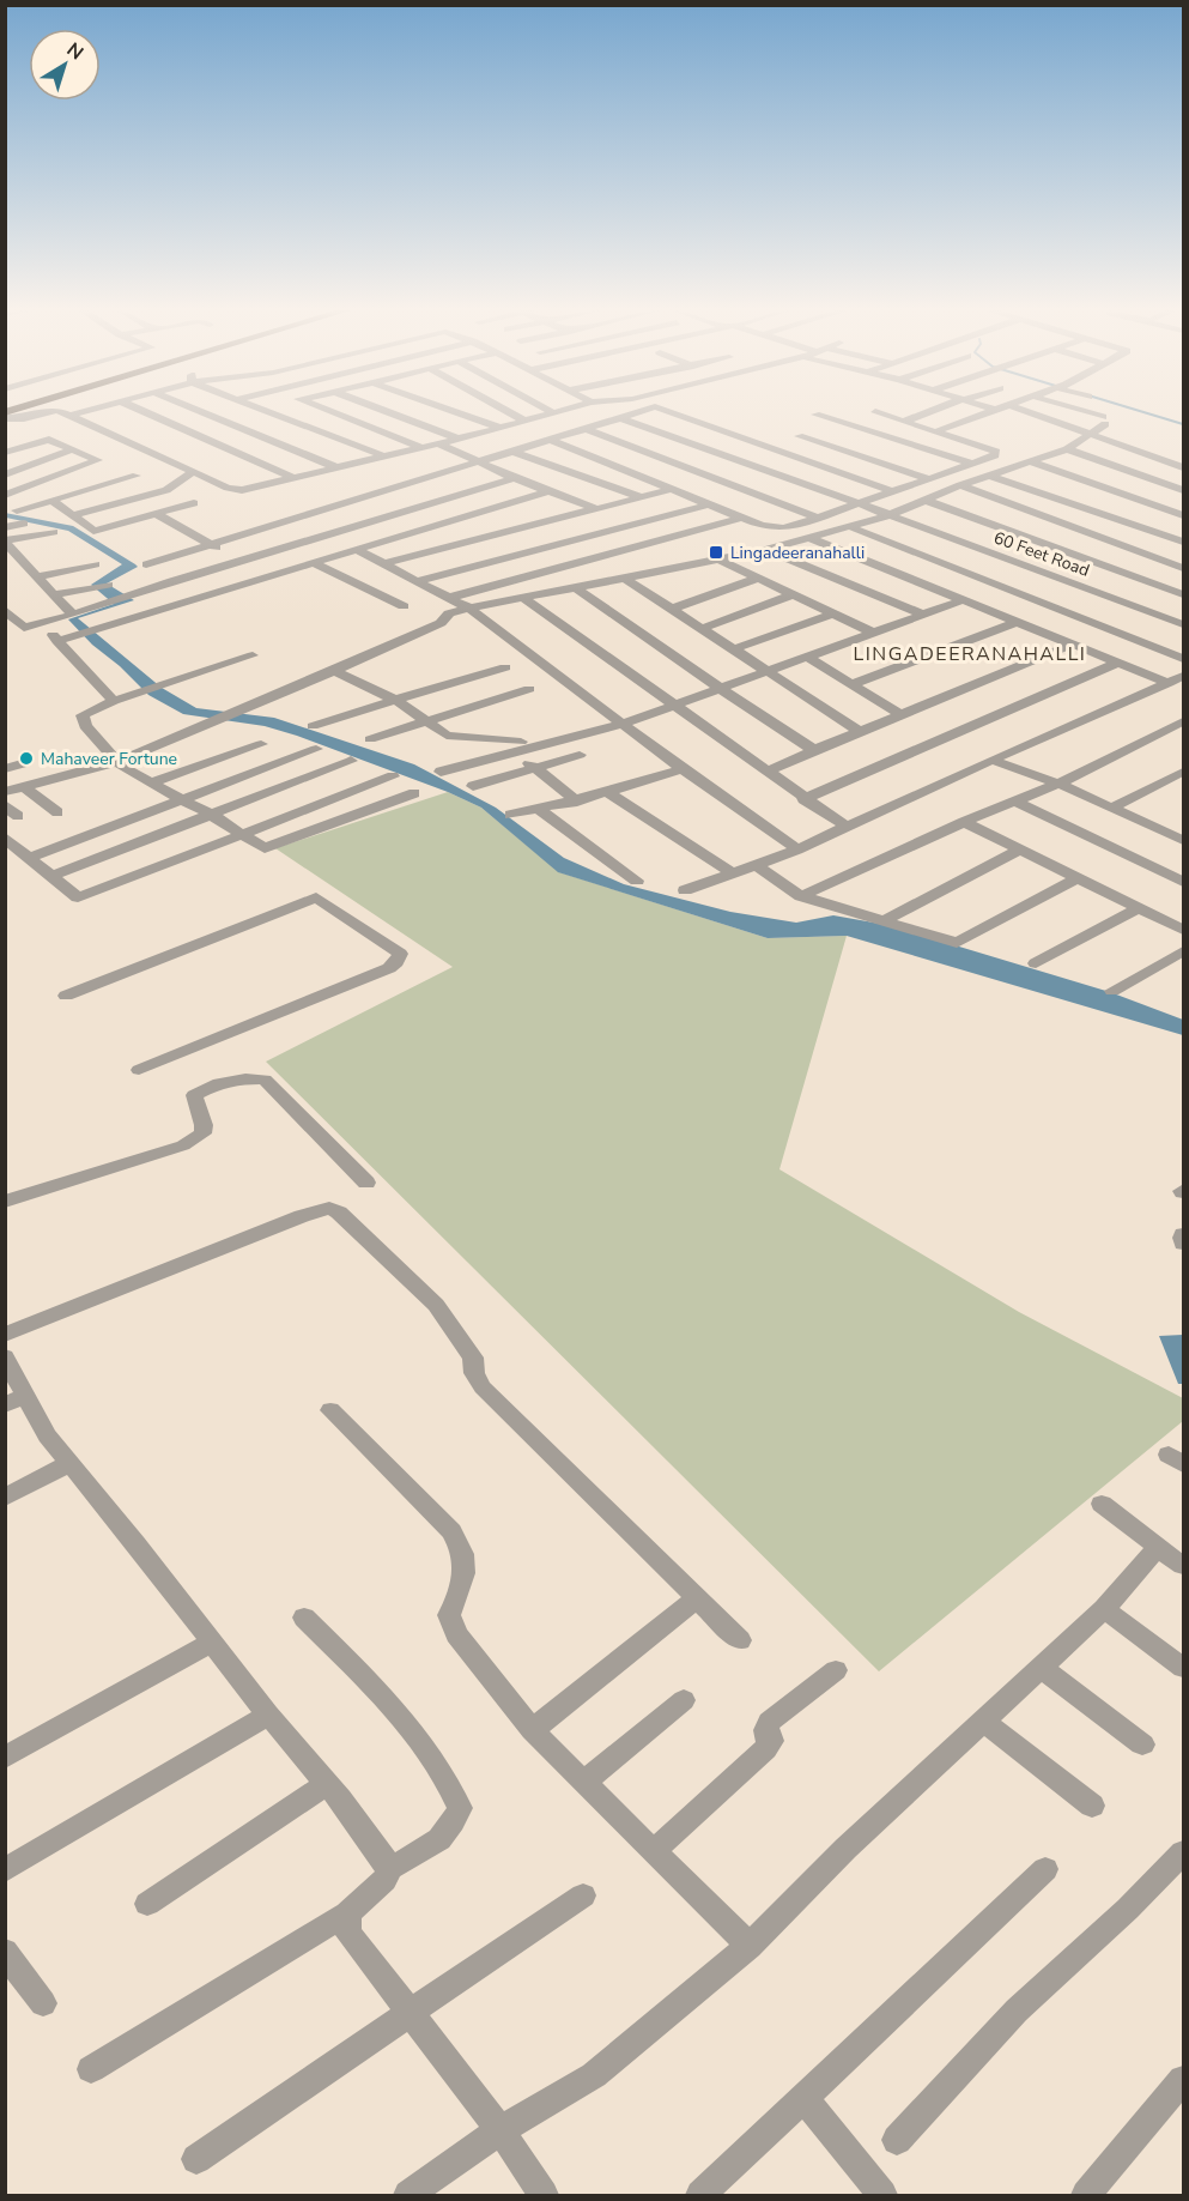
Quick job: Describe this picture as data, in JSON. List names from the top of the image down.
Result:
{
  "streets": {
    "street": ["60 Feet Road"]
  },
  "districts": ["LINGADEERANAHALLI"],
  "places": {
    "transit": ["Lingadeeranahalli"],
    "other": ["Mahaveer Fortune"]
  },
  "north": "top right"
}
